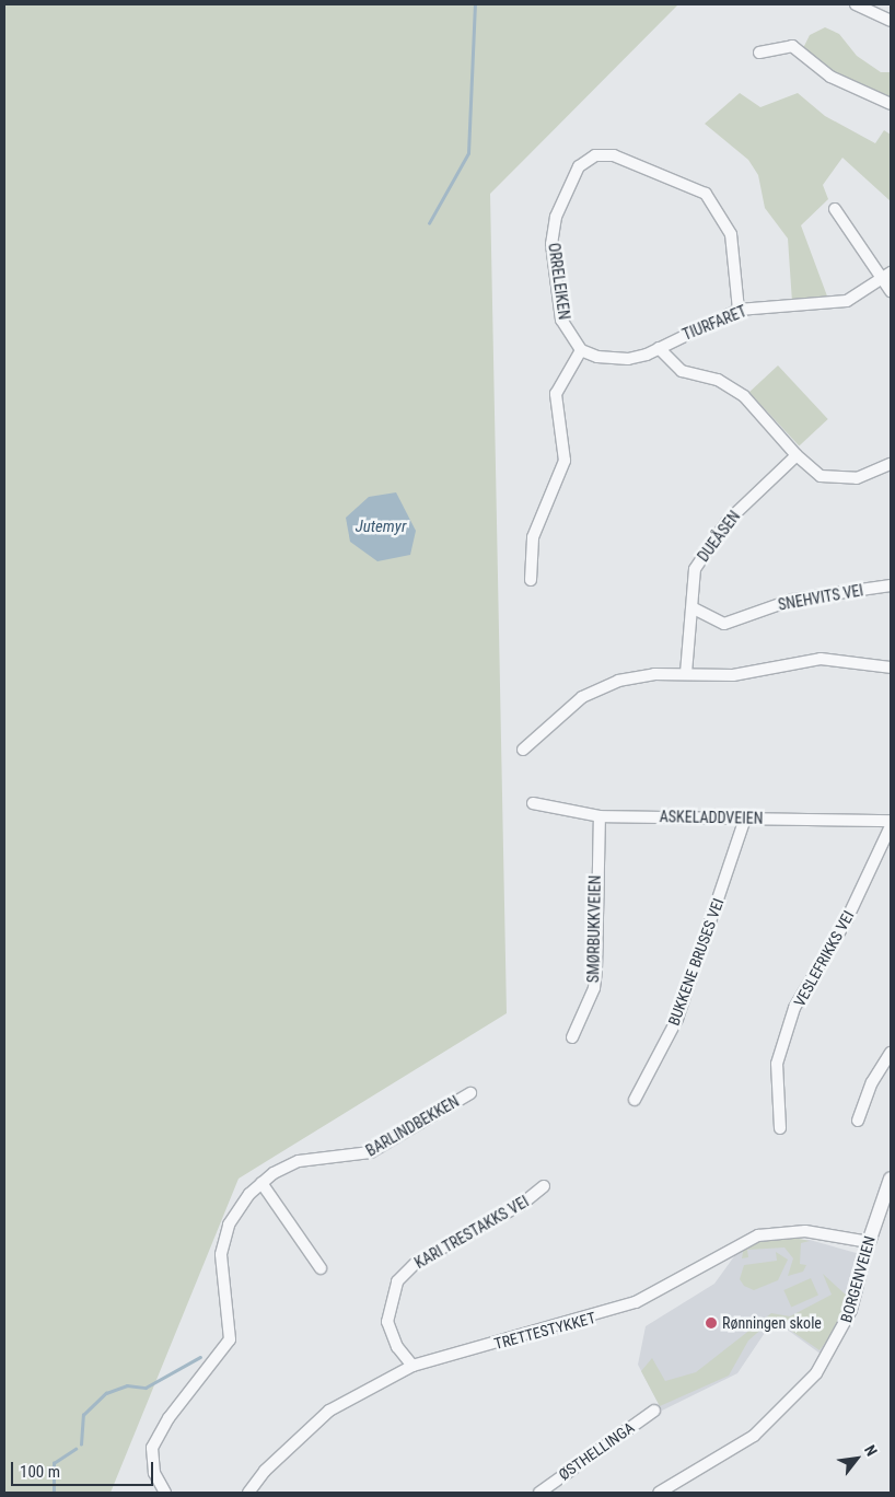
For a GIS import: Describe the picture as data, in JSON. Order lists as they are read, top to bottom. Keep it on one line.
{"streets":{"street":["ORRELEIKEN","TIURFARET","DUEÅSEN","SNEHVITS VEI","ASKELADDVEIEN","SMØRBUKKVEIEN","VESLEFRIKKS VEI","BUKKENE BRUSES VEI","BARLINDBEKKEN","KARI TRESTAKKS VEI","BORGENVEIEN","TRETTESTYKKET","ØSTHELLINGA"]},"crossings":[["ORRELEIKEN","TIURFARET"],["DUEÅSEN","SNEHVITS VEI"],["ASKELADDVEIEN","SMØRBUKKVEIEN"],["ASKELADDVEIEN","BUKKENE BRUSES VEI"],["KARI TRESTAKKS VEI","TRETTESTYKKET"],["BORGENVEIEN","TRETTESTYKKET"]],"water":["Jutemyr"],"places":["Rønningen skole"],"scale_bar":"100 m","north":"top right"}
